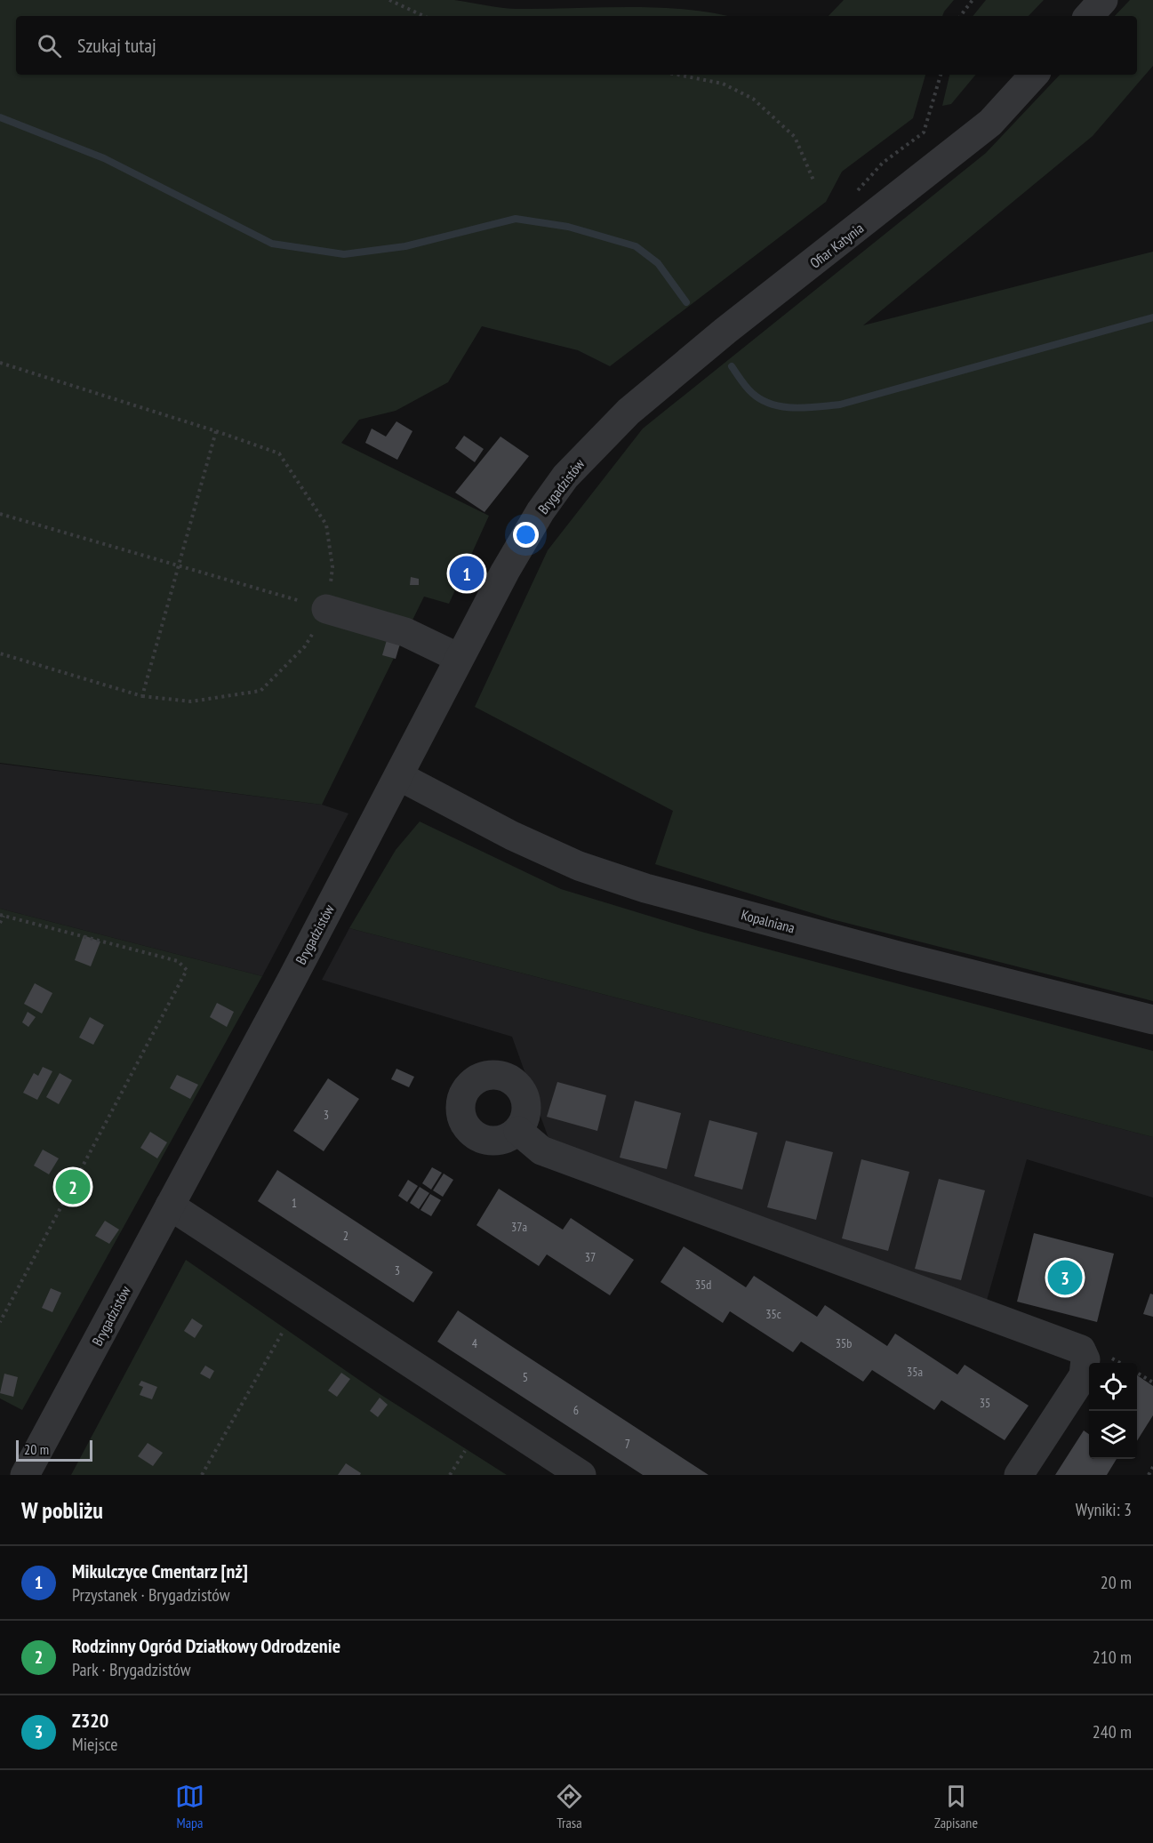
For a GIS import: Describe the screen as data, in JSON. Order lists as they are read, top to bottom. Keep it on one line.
{"streets":{"street":["Ofiar Katynia","Brygadzistów","Kopalniana"]},"crossings":[["Ofiar Katynia","Brygadzistów"],["Brygadzistów","Kopalniana"]],"house_numbers":["3","1","37a","2","37","3","35d","35c","4","35b","35a","5","35","6","7"],"scale_bar":"20 m","page":{"search":"Szukaj tutaj","pins":["1","2","3"],"scale":"20 m","heading":["W pobliżu","Wyniki: 3"],"list":[{"mark":"1","name":"Mikulczyce Cmentarz [nż]","note":"Przystanek · Brygadzistów","value":"20 m"},{"mark":"2","name":"Rodzinny Ogród Działkowy Odrodzenie","note":"Park · Brygadzistów","value":"210 m"},{"mark":"3","name":"Z320","note":"Miejsce","value":"240 m"}],"nav":["Mapa","Trasa","Zapisane"]}}
